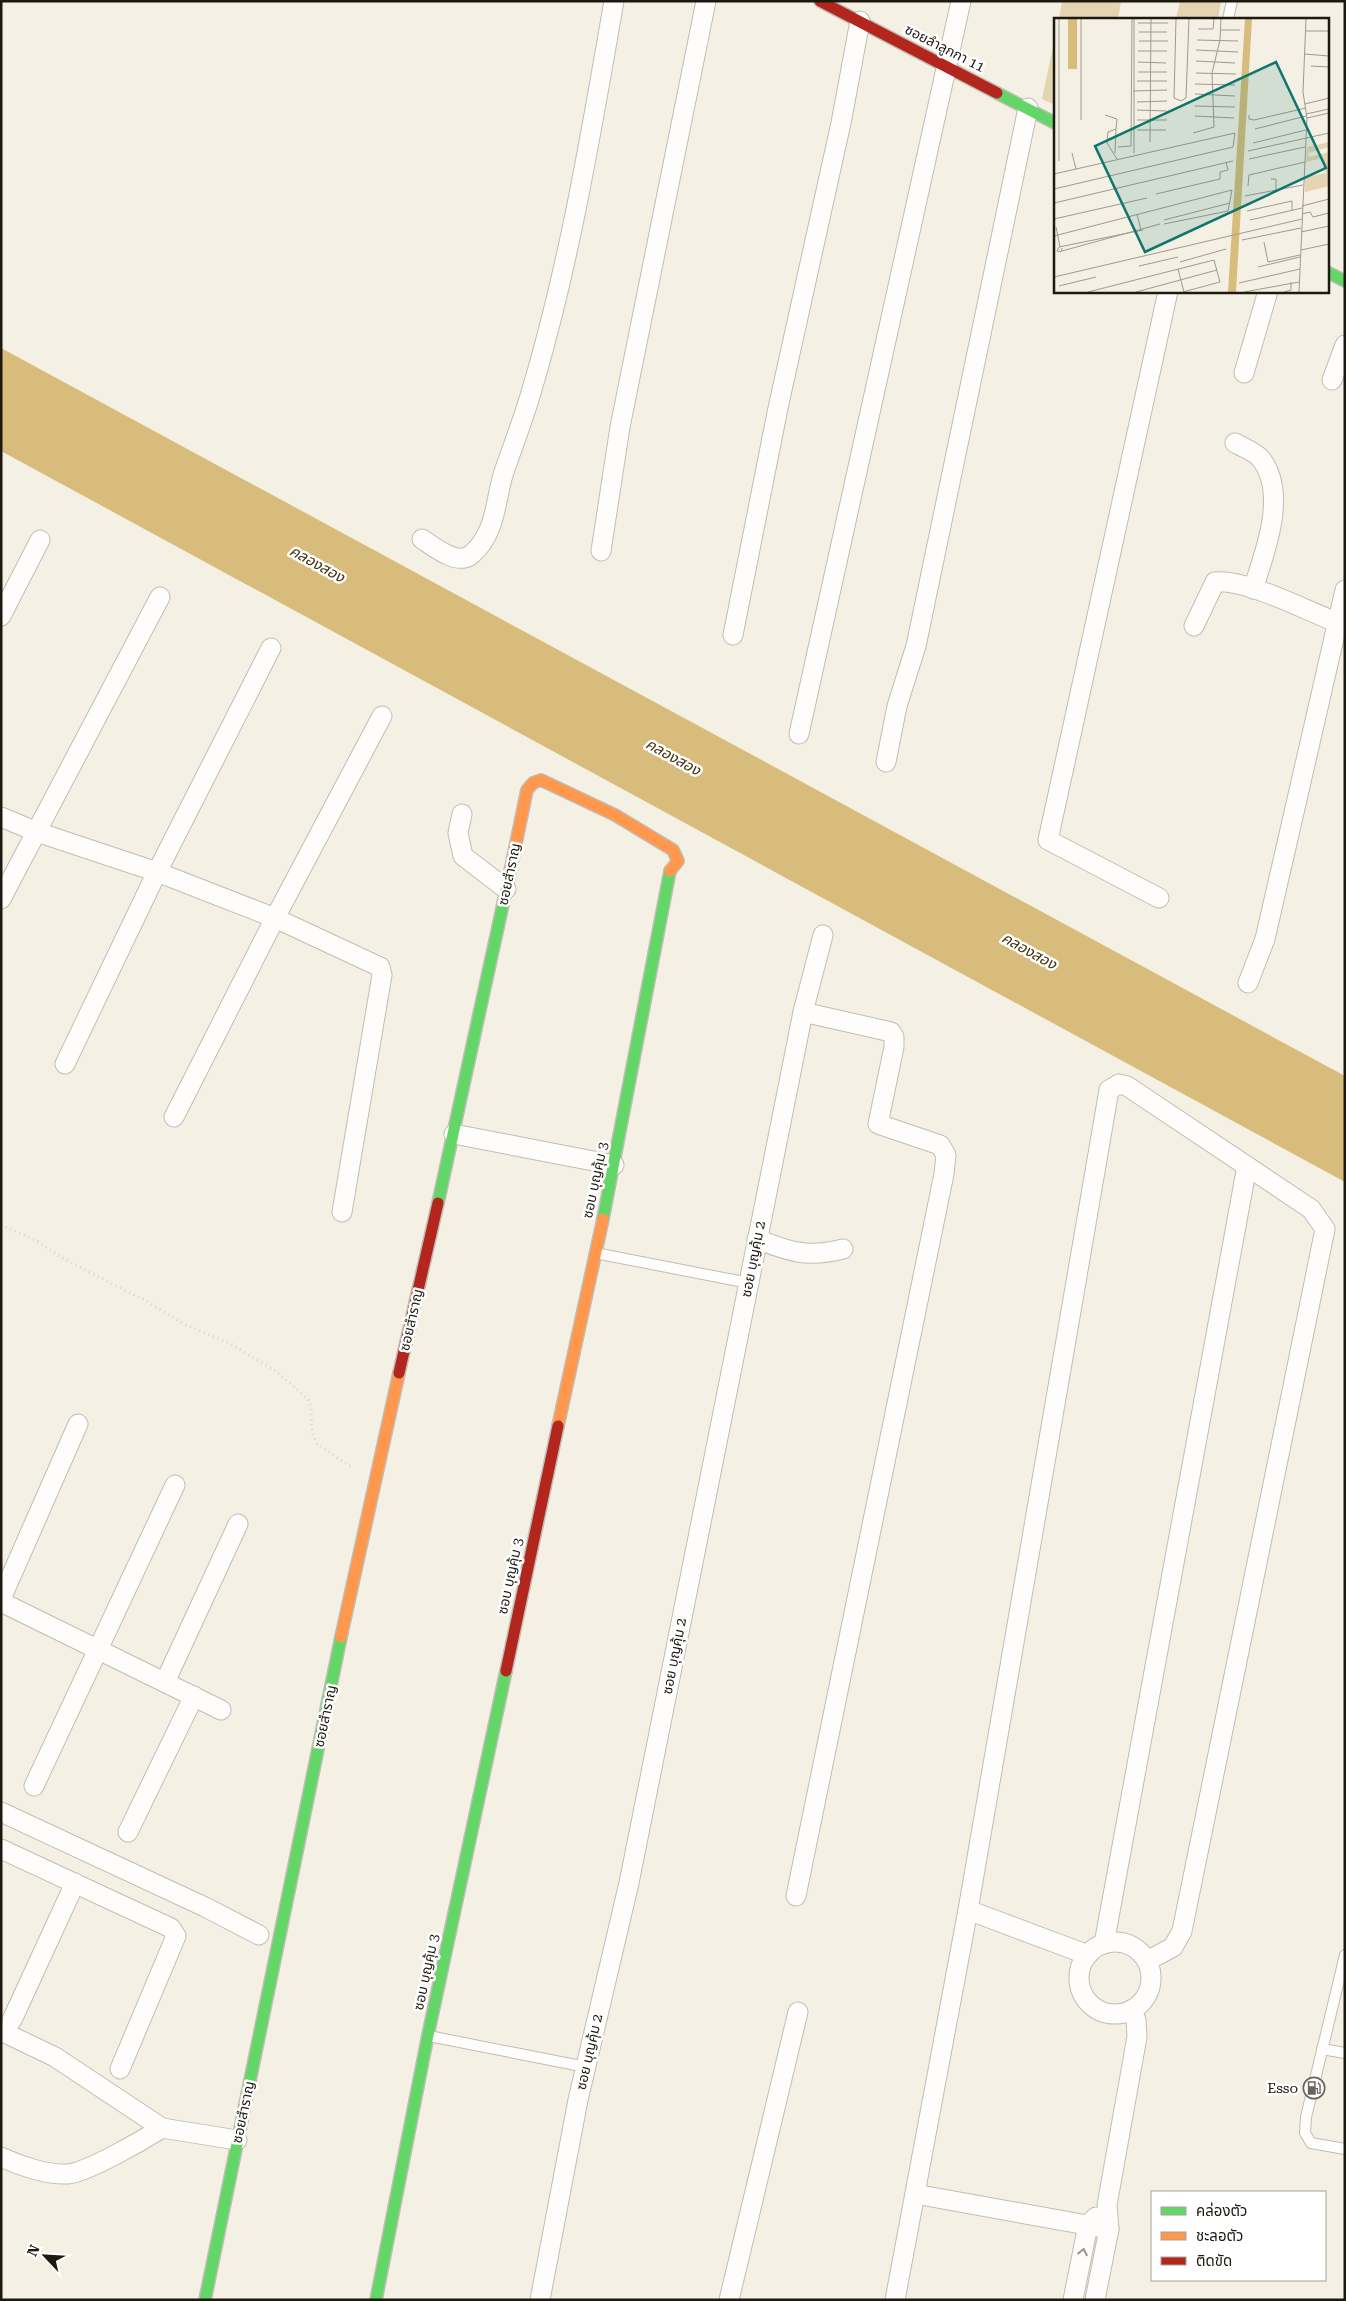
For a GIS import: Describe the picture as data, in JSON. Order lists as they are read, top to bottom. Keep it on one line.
{"streets":{"street":["ซอยลำลูกกา 11","ซอยสำราญ","ซอบ บุญคุ้ม 3","ซอย บุญคุ้ม 2"]},"crossings":[["ซอยสำราญ","ซอบ บุญคุ้ม 3"]],"water":["คลองสอง"],"places":{"fuel station":["Esso"]},"legend":["คล่องตัว","ชะลอตัว","ติดขัด"],"north":"top left"}
